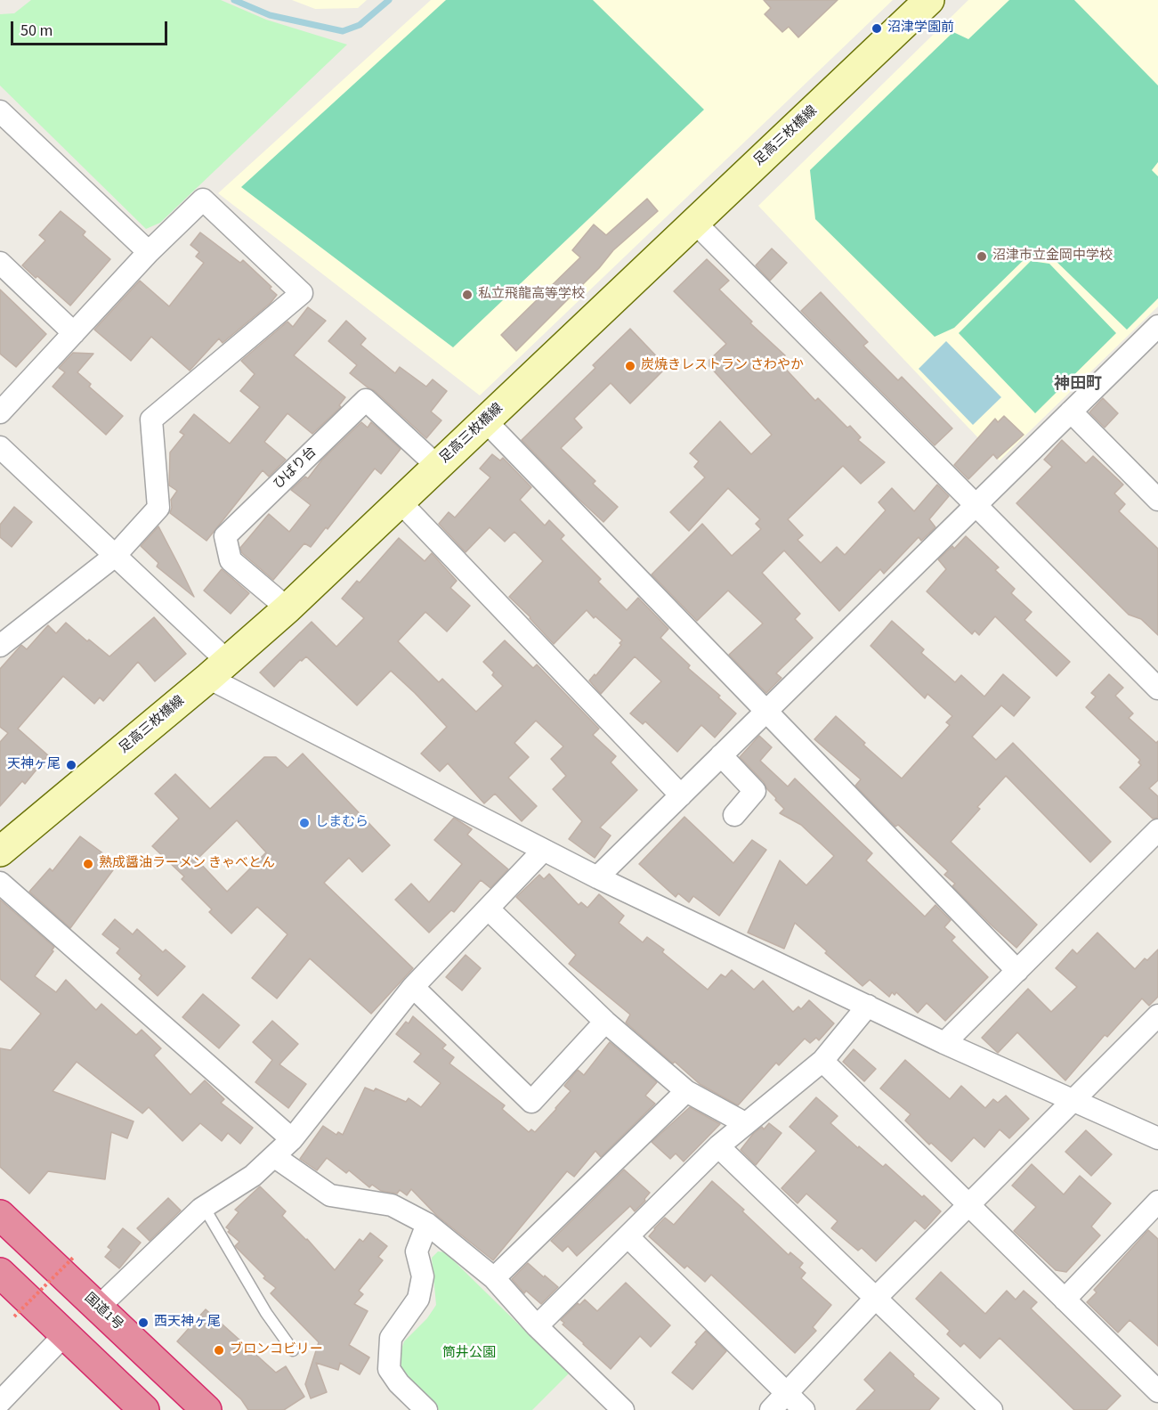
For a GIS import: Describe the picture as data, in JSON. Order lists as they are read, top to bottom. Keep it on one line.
{"streets":{"highway":["国道1号"],"main road":["足高三枚橋線"],"street":["ひばり台"]},"crossings":[["足高三枚橋線","ひばり台"]],"districts":["神田町"],"parks":["筒井公園"],"places":["沼津学園前","沼津市立金岡中学校","私立飛龍高等学校","炭焼きレストラン さわやか","天神ヶ尾","しまむら","熟成醤油ラーメン きゃべとん","西天神ヶ尾","ブロンコビリー"],"scale_bar":"50 m"}
